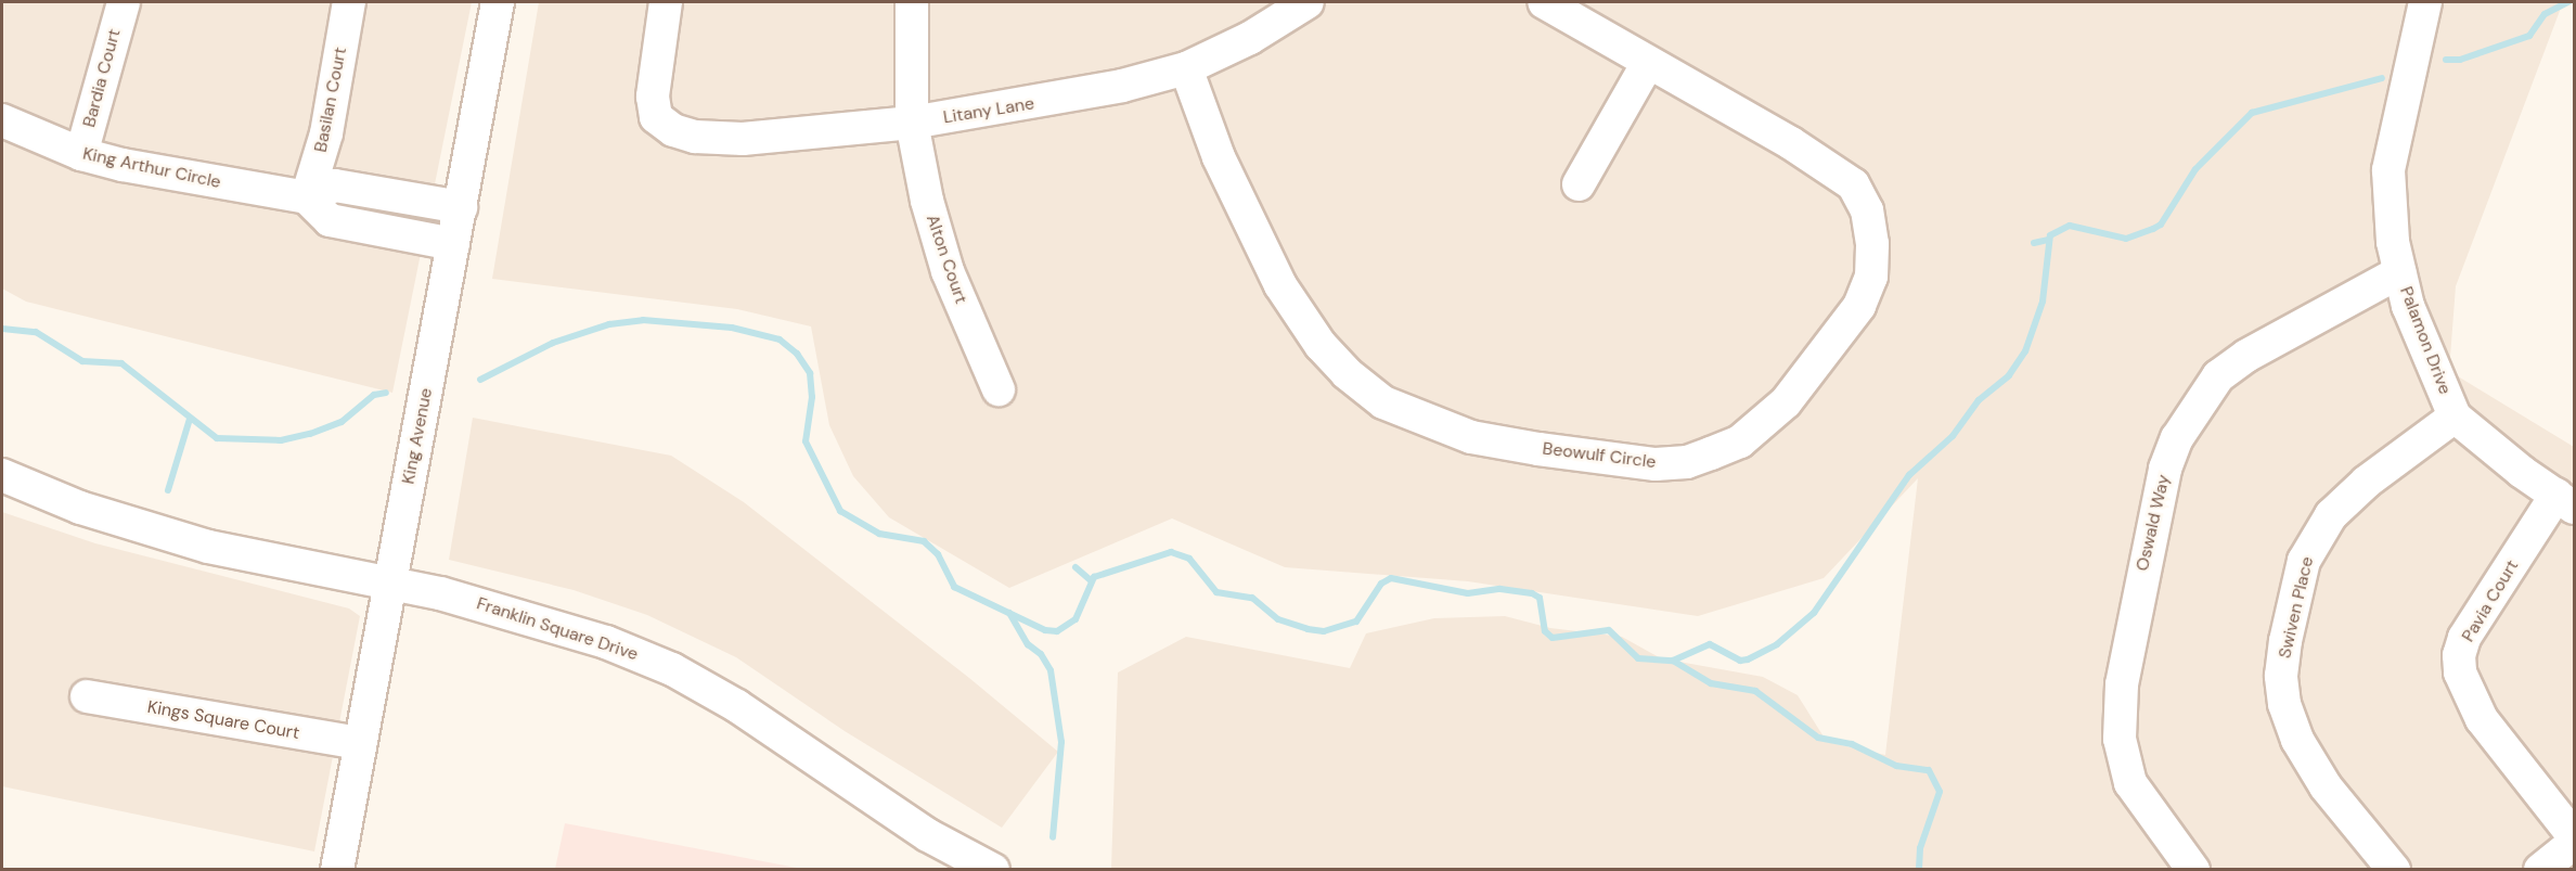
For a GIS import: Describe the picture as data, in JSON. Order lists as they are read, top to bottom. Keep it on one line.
{"streets":{"street":["Bardia Court","Basilan Court","Litany Lane","King Arthur Circle","Alton Court","Palamon Drive","King Avenue","Beowulf Circle","Oswald Way","Pavia Court","Swiven Place","Franklin Square Drive","Kings Square Court"]},"crossings":[["Bardia Court","King Arthur Circle"],["Basilan Court","King Arthur Circle"],["Litany Lane","Alton Court"],["Litany Lane","Beowulf Circle"],["Palamon Drive","Oswald Way"],["Palamon Drive","Pavia Court"],["Palamon Drive","Swiven Place"],["King Avenue","Franklin Square Drive"],["King Avenue","Kings Square Court"]]}
